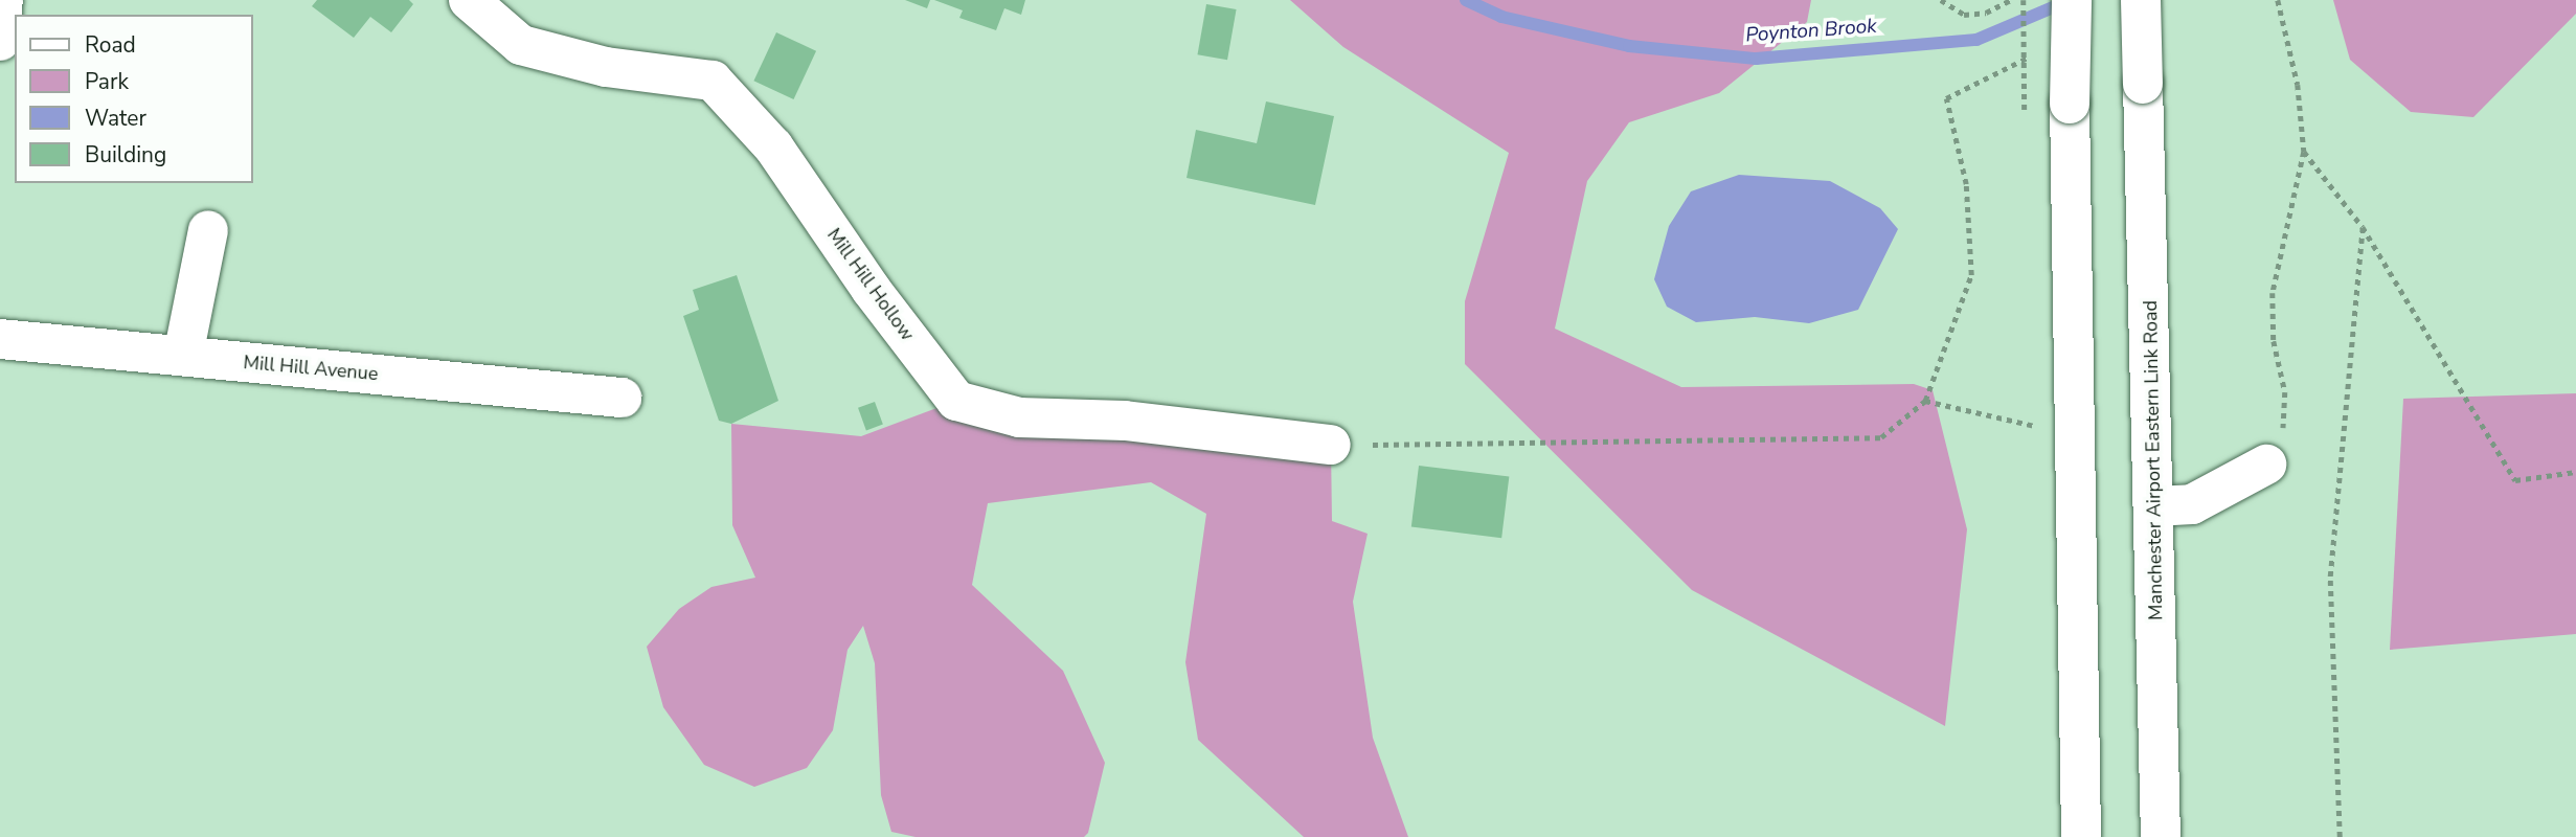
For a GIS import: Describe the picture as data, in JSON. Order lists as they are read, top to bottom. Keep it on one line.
{"streets":{"main road":["Mill Hill Hollow","Mill Hill Avenue","Manchester Airport Eastern Link Road"]},"water":["Poynton Brook"],"legend":["Road","Park","Water","Building"]}
